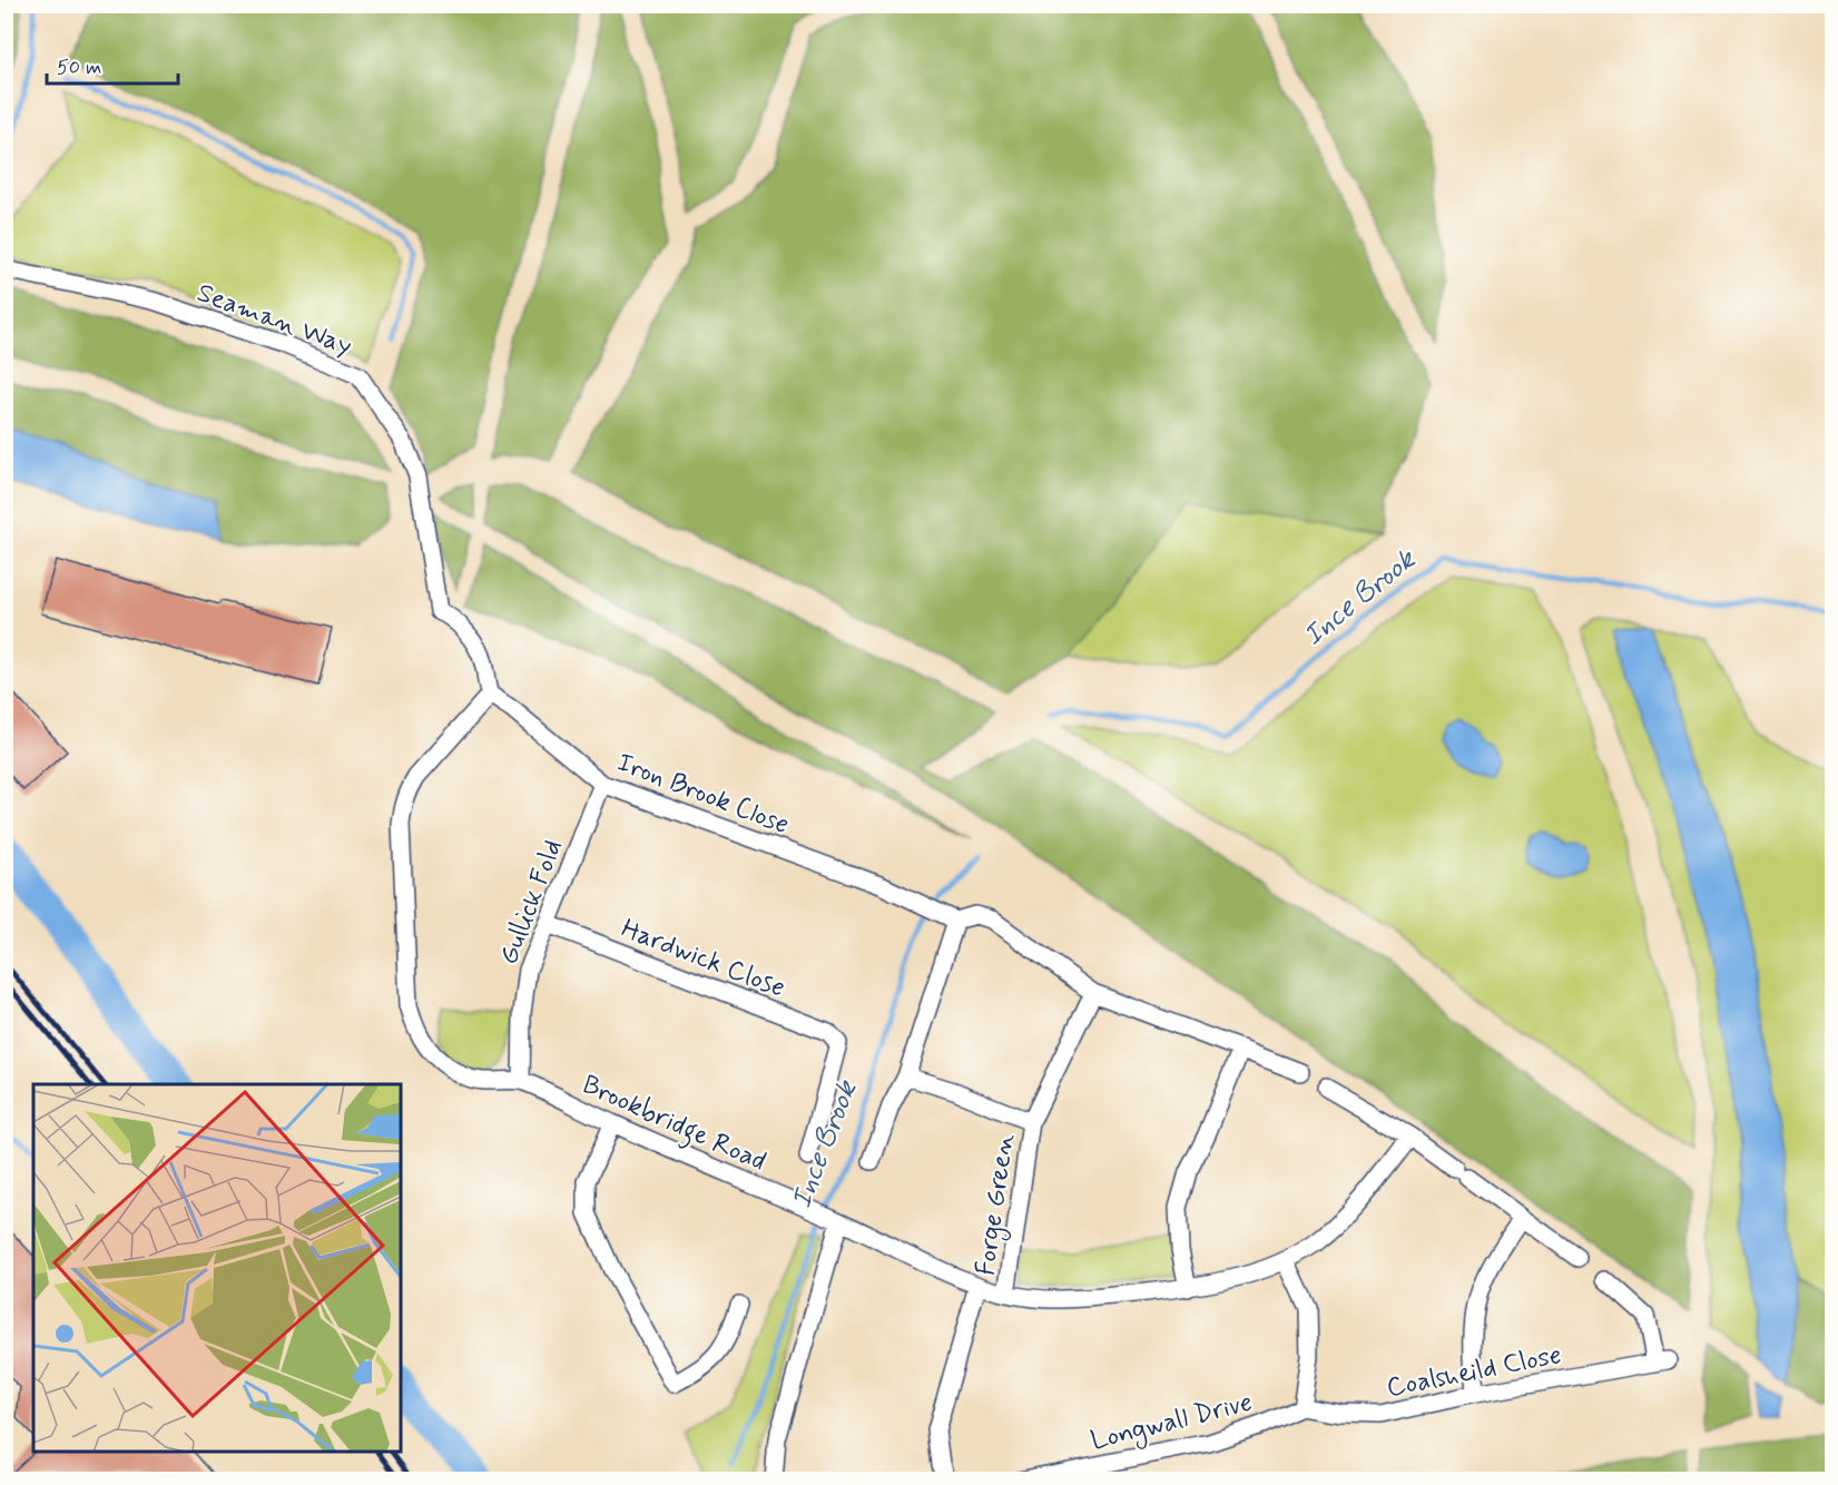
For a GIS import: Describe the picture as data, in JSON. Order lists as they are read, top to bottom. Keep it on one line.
{"streets":{"street":["Seaman Way","Iron Brook Close","Gullick Fold","Hardwick Close","Brookbridge Road","Forge Green","Coalsheild Close","Longwall Drive"]},"crossings":[["Seaman Way","Iron Brook Close"],["Seaman Way","Brookbridge Road"],["Iron Brook Close","Gullick Fold"],["Iron Brook Close","Brookbridge Road"],["Gullick Fold","Hardwick Close"],["Gullick Fold","Brookbridge Road"],["Brookbridge Road","Forge Green"],["Coalsheild Close","Longwall Drive"]],"water":["Ince Brook"],"scale_bar":"50 m"}
